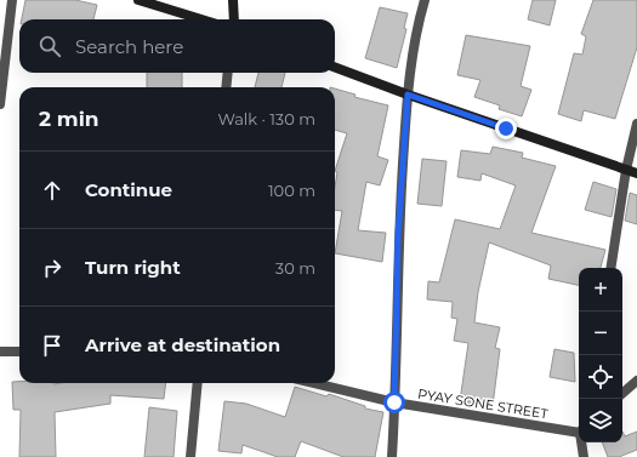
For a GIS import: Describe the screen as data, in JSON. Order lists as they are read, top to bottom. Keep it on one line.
{"streets":{"street":["PYAY SONE STREET"]},"page":{"search":"Search here","heading":["2 min","Walk · 130 m"],"list":[["Continue","100 m"],["Turn right","30 m"],"Arrive at destination"],"map_buttons":["+","−"]}}
